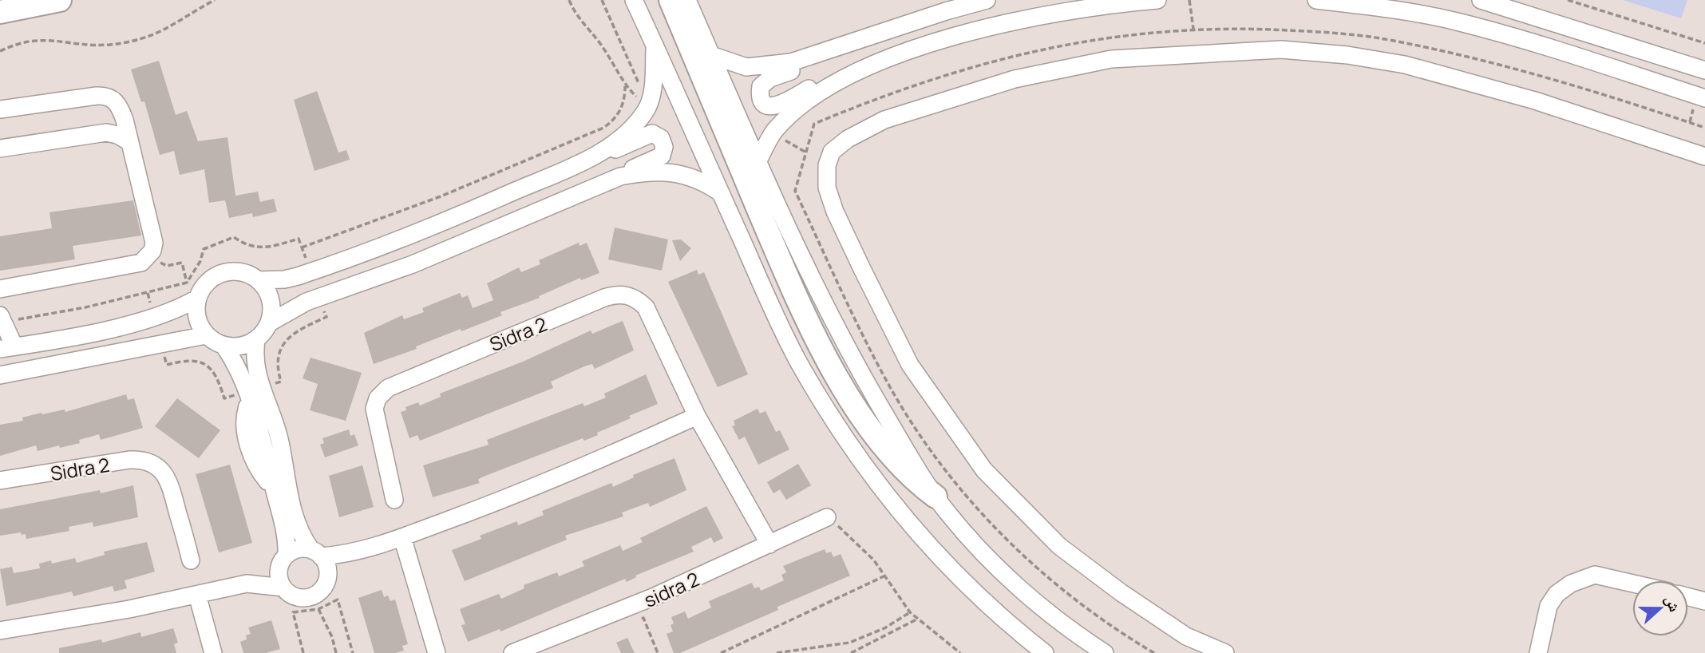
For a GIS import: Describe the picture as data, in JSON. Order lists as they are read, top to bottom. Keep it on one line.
{"streets":{"street":["Sidra 2","sidra 2"]},"crossings":[["Sidra 2","sidra 2"]],"north":"right"}
